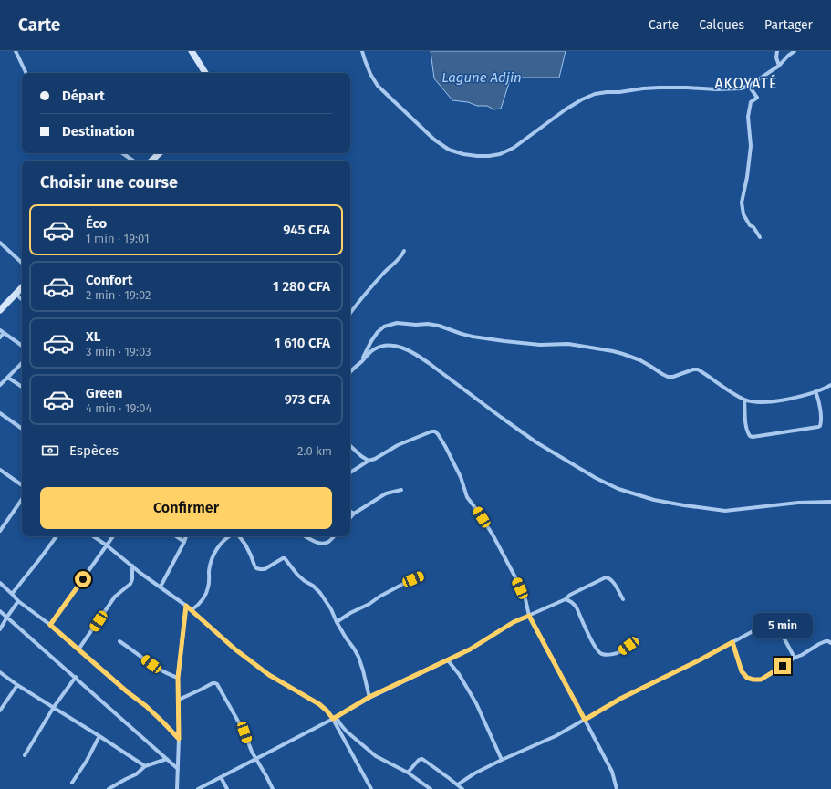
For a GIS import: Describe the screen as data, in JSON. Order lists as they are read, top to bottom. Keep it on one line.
{"districts":["AKOYATÉ"],"water":["Lagune Adjin"],"page":{"header":"Carte","nav":["Carte","Calques","Partager"],"banner":["Départ","Destination"],"heading":"Choisir une course","list":[{"name":"Éco","note":"1 min · 19:01","value":"945 CFA"},{"name":"Confort","note":"2 min · 19:02","value":"1 280 CFA"},{"name":"XL","note":"3 min · 19:03","value":"1 610 CFA"},{"name":"Green","note":"4 min · 19:04","value":"973 CFA"}],"pay":["Espèces","2.0 km"],"buttons":"Confirmer","bubble":"5 min"}}
